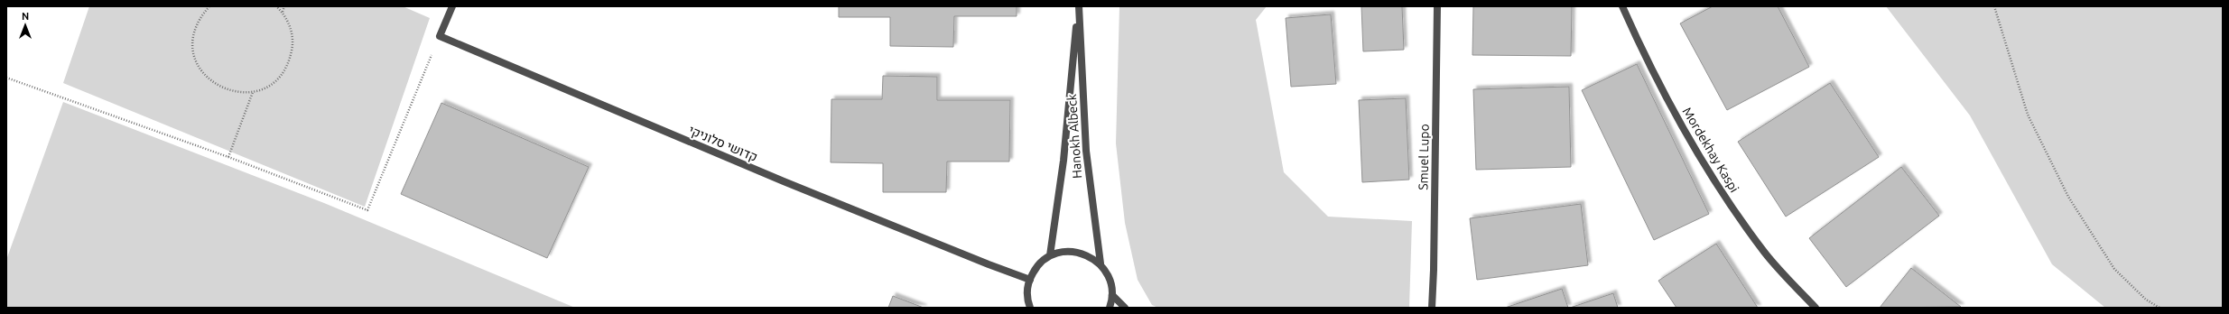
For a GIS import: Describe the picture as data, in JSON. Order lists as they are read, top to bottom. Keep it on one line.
{"streets":{"street":["Hanokh Albeck","קדושי סלוניקי","Mordekhay Kaspi","Smuel Lupo"]},"north":"top"}
